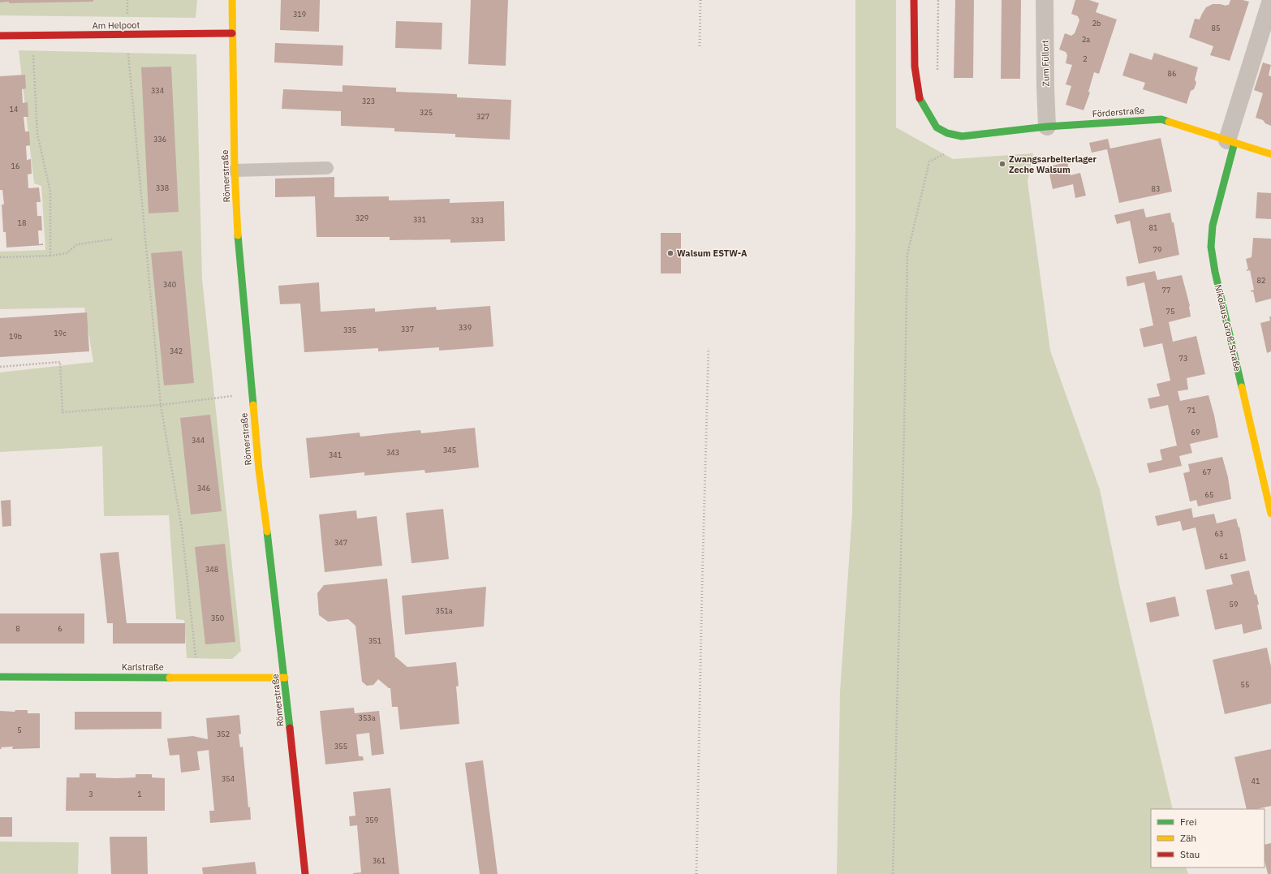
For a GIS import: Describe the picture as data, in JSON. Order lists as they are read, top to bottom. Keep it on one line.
{"streets":{"street":["Am Helpoot","Zum Füllort","Förderstraße","Römerstraße","Nikolaus-Groß-Straße","Karlstraße"]},"crossings":[["Am Helpoot","Römerstraße"],["Zum Füllort","Förderstraße"],["Förderstraße","Nikolaus-Groß-Straße"],["Römerstraße","Karlstraße"]],"places":["Zwangsarbeiterlager Zeche Walsum","Walsum ESTW-A"],"house_numbers":["319","2b","85","2a","2","86","334","323","14","325","327","336","16","338","83","329","331","333","18","81","79","82","340","77","75","339","337","335","19c","19b","342","73","71","69","344","345","343","341","67","346","65","63","347","61","348","59","351a","350","8","6","351","55","353a","5","352","355","354","41","3","1","359","361"],"legend":["Frei","Zäh","Stau"]}
